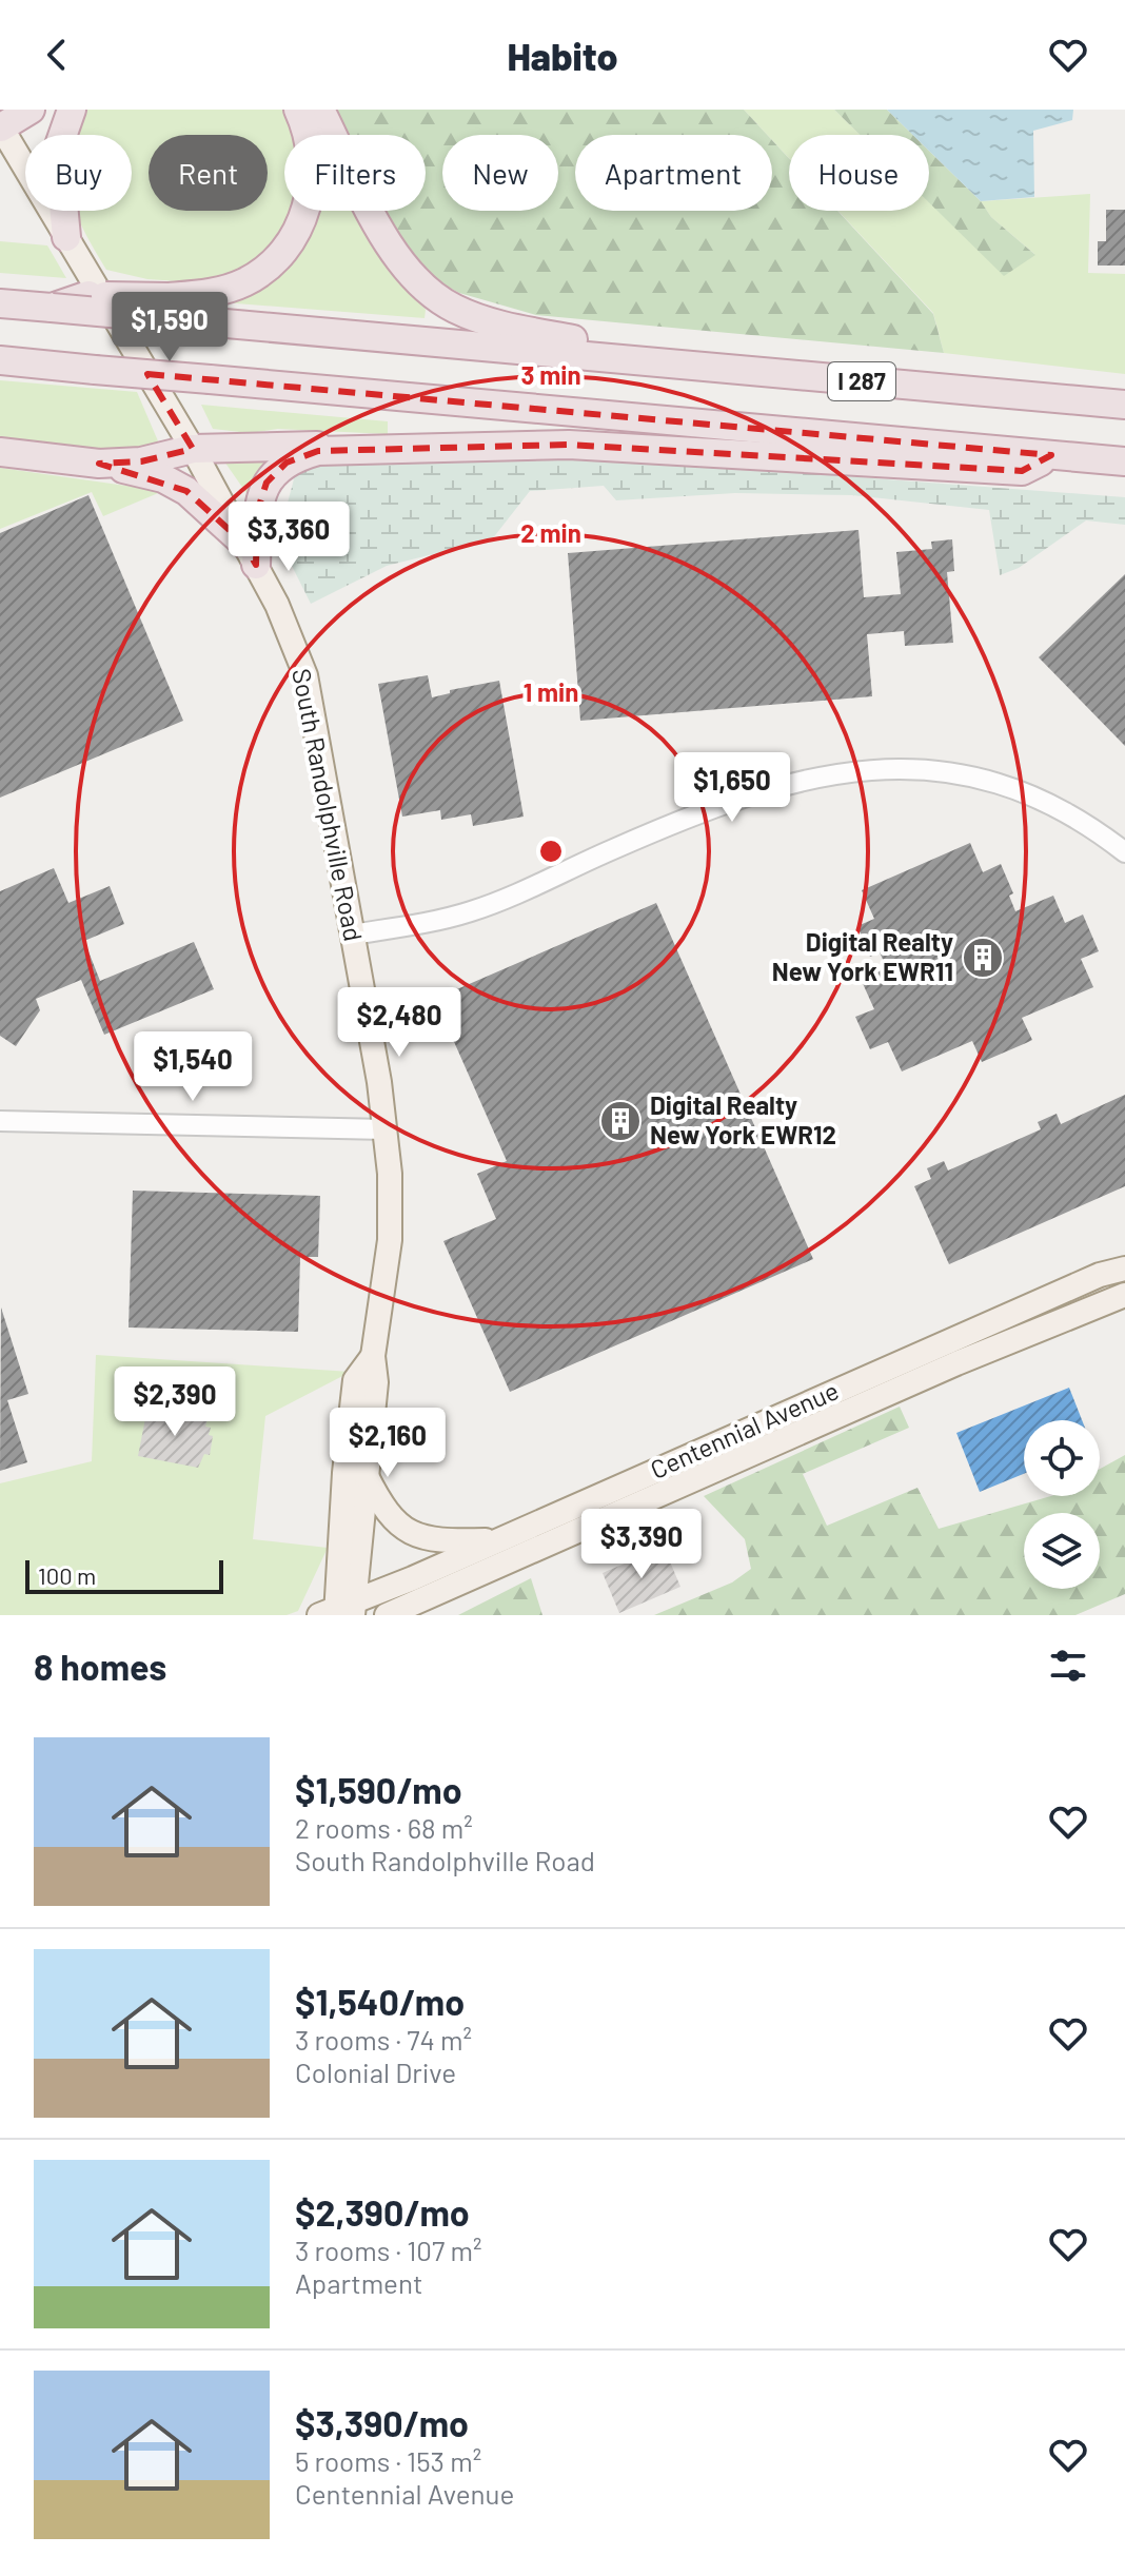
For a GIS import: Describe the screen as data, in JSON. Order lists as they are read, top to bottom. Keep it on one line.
{"streets":{"highway":["I 287"],"main road":["South Randolphville Road","Centennial Avenue"]},"crossings":[["South Randolphville Road","Centennial Avenue"]],"places":{"building":["Digital Realty New York EWR11","Digital Realty New York EWR12"]},"scale_bar":"100 m","page":{"header":"Habito","chip":["Buy","Rent","Filters","New","Apartment","House"],"price":["$1,590","$3,360","$1,650","$2,480","$1,540","$2,390","$2,160","$3,390"],"scale":"100 m","heading":"8 homes","list":[{"name":"$1,590/mo","note":"2 rooms · 68 m² · South Randolphville Road"},{"name":"$1,540/mo","note":"3 rooms · 74 m² · Colonial Drive"},{"name":"$2,390/mo","note":"3 rooms · 107 m² · Apartment"},{"name":"$3,390/mo","note":"5 rooms · 153 m² · Centennial Avenue"}]},"rings":["3 min","2 min","1 min"]}
